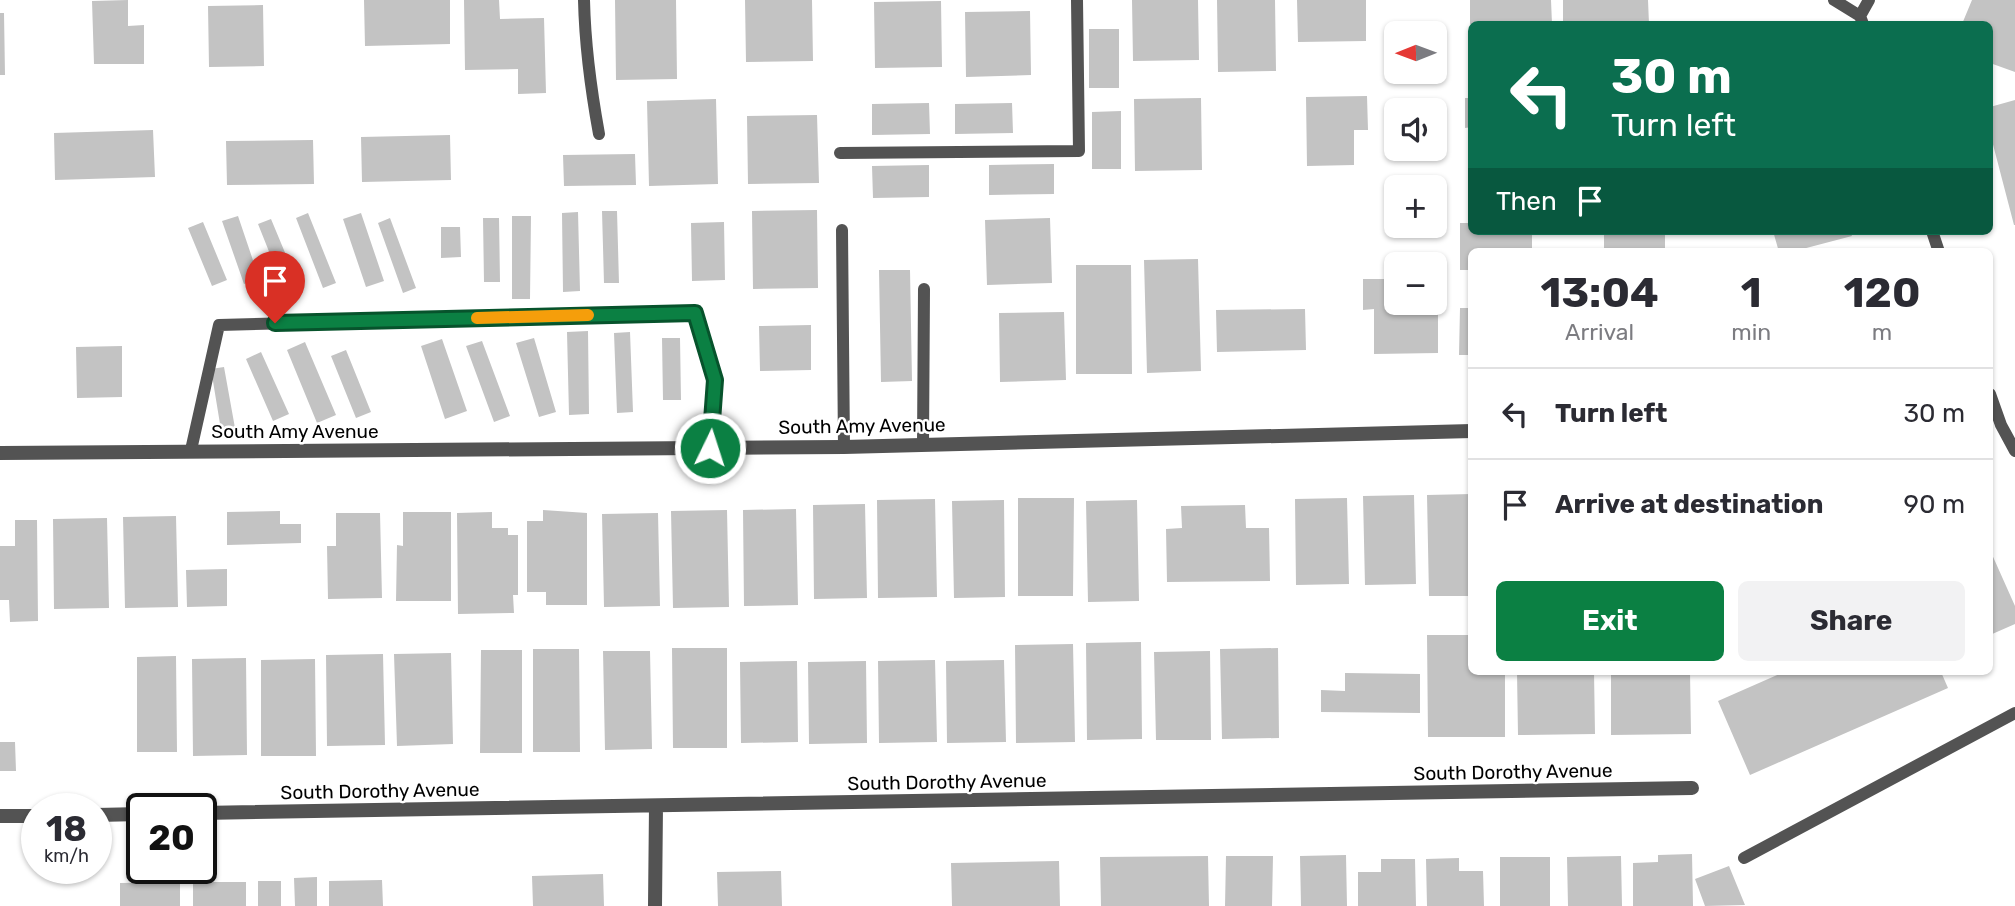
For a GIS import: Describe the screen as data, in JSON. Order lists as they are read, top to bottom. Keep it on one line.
{"streets":{"street":["South Amy Avenue","South Dorothy Avenue"]},"north":"left","page":{"map_buttons":["+","−"],"turn":["30 m","Turn left"],"then":"Then","eta":["13:04","Arrival","1","min","120","m"],"list":[{"name":"Turn left","value":"30 m"},{"name":"Arrive at destination","value":"90 m"}],"buttons":["Exit","Share"],"speed":"18 km/h","limit":"20"}}
